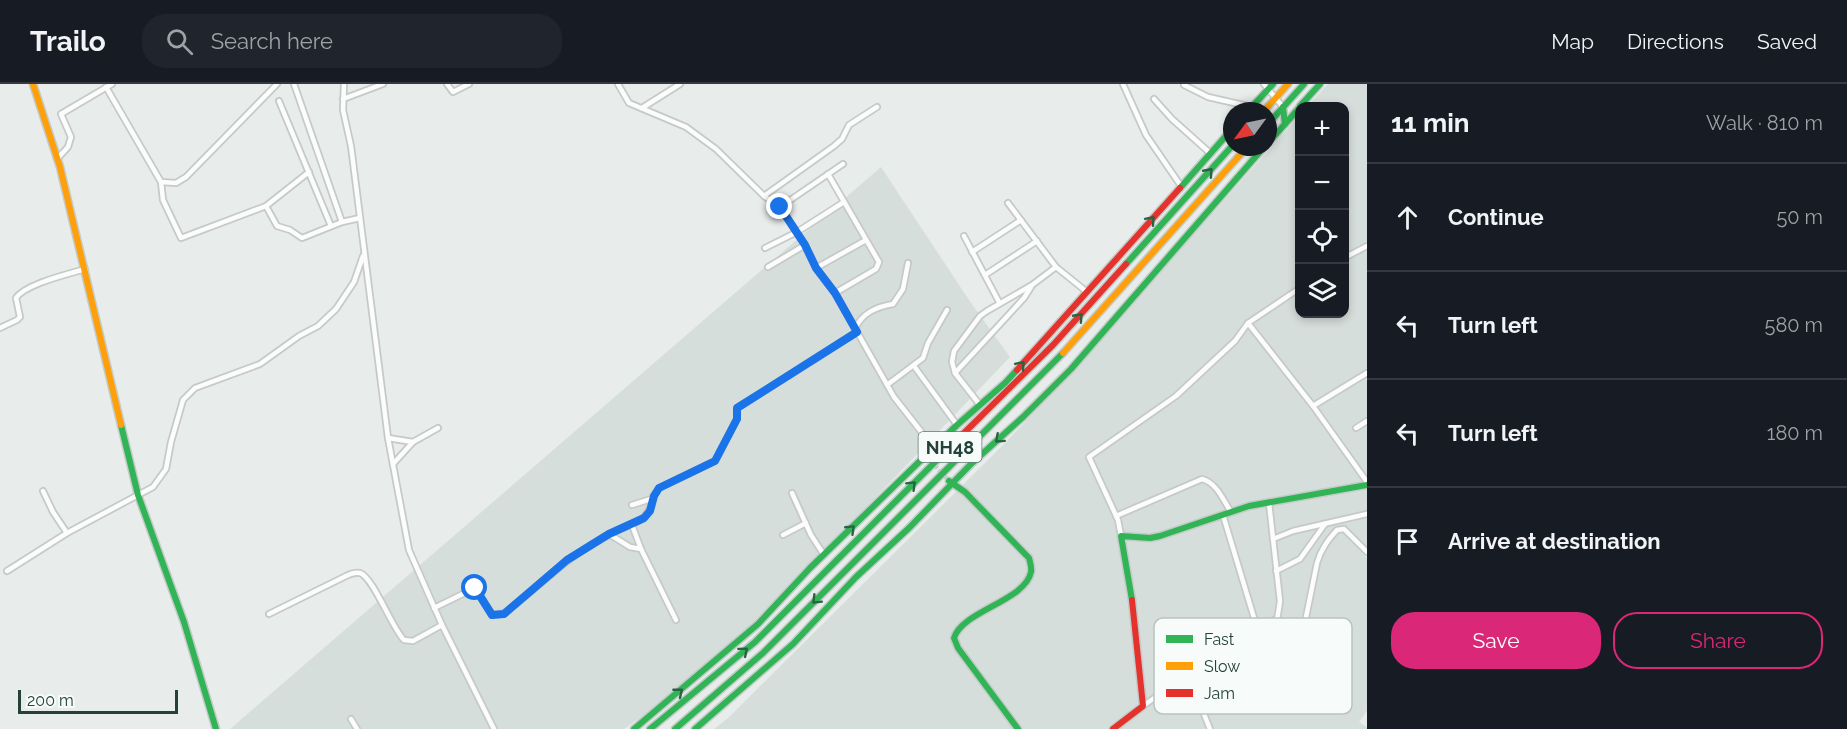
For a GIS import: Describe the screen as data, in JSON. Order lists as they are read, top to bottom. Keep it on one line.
{"streets":{"main road":["NH48"]},"legend":["Fast","Slow","Jam"],"scale_bar":"200 m","north":"bottom left","page":{"header":"Trailo","search":"Search here","nav":["Map","Directions","Saved"],"heading":["11 min","Walk · 810 m"],"map_buttons":["+","−"],"list":[["Continue","50 m"],["Turn left","580 m"],["Turn left","180 m"],"Arrive at destination"],"buttons":["Save","Share"],"scale":"200 m"}}
